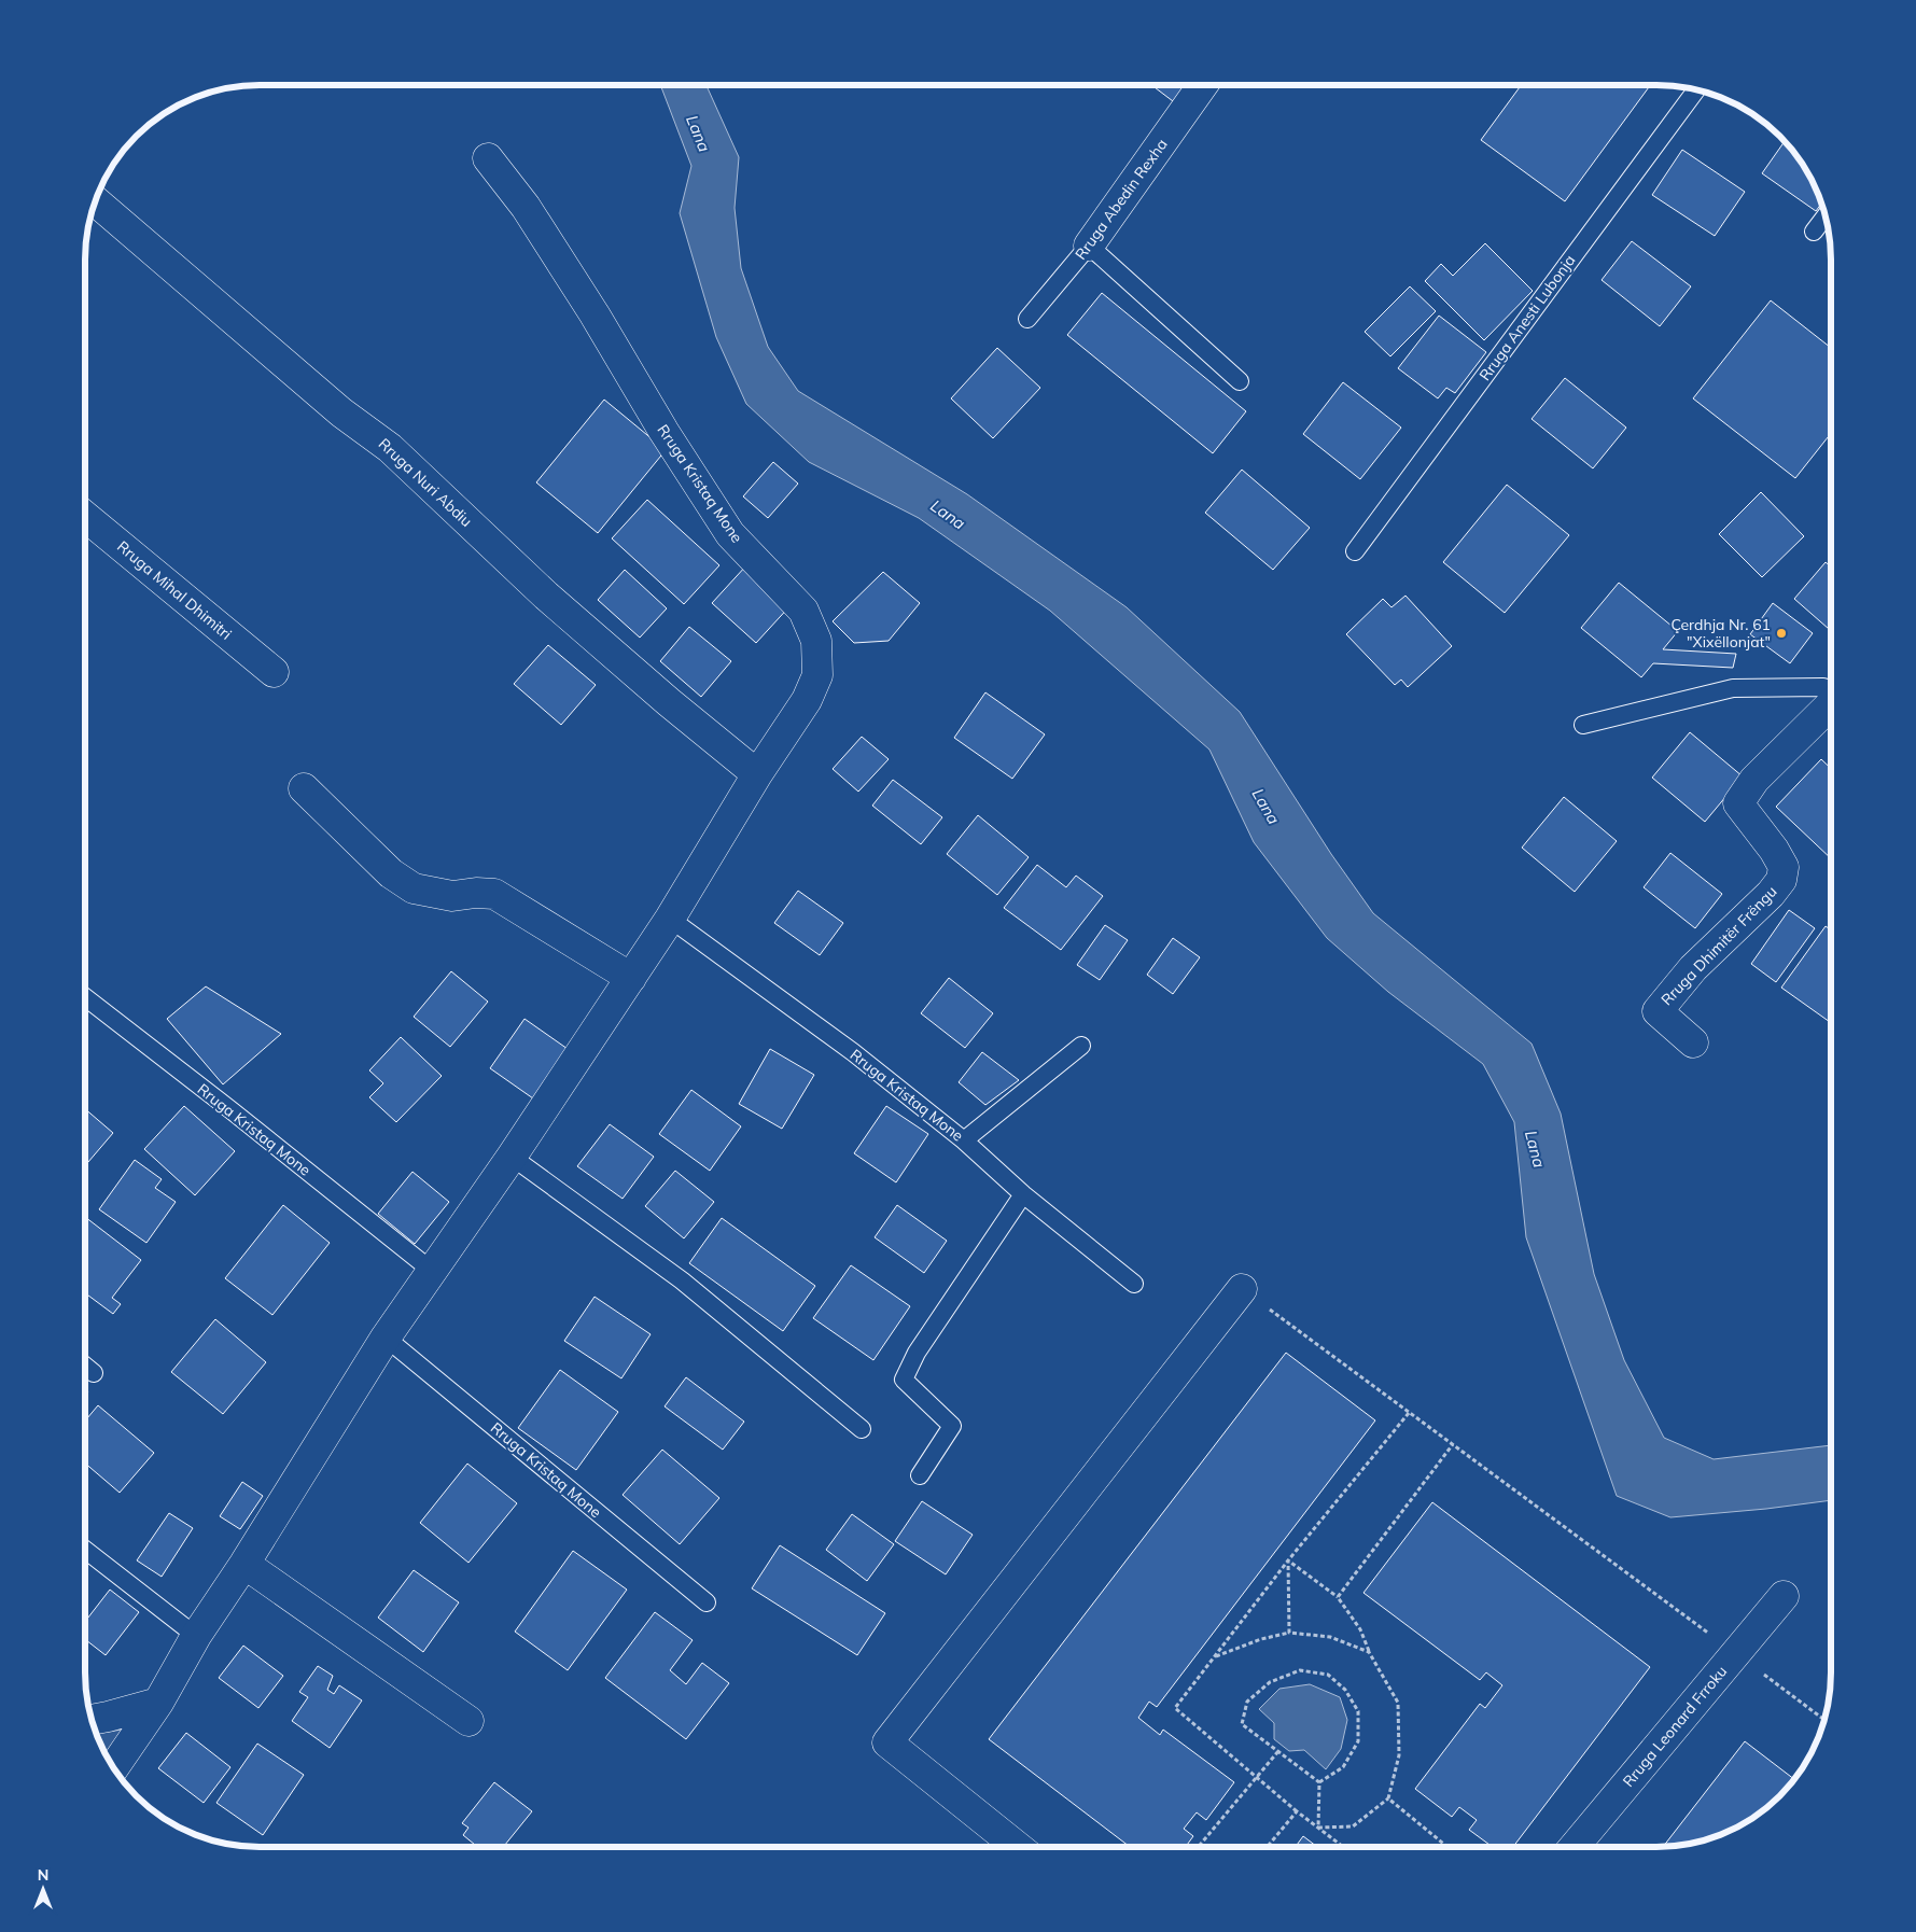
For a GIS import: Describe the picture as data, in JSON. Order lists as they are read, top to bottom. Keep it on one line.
{"streets":{"street":["Rruga Abedin Rexha","Rruga Nuri Abdiu","Rruga Kristaq Mone","Rruga Mihal Dhimitri","Rruga Dhimitër Frëngu","Rruga Leonard Frroku"],"lane":["Rruga Anesti Lubonja"]},"crossings":[["Rruga Nuri Abdiu","Rruga Kristaq Mone"]],"water":["Lana"],"places":["Çerdhja Nr. 61 \"Xixëllonjat\""],"north":"top"}
